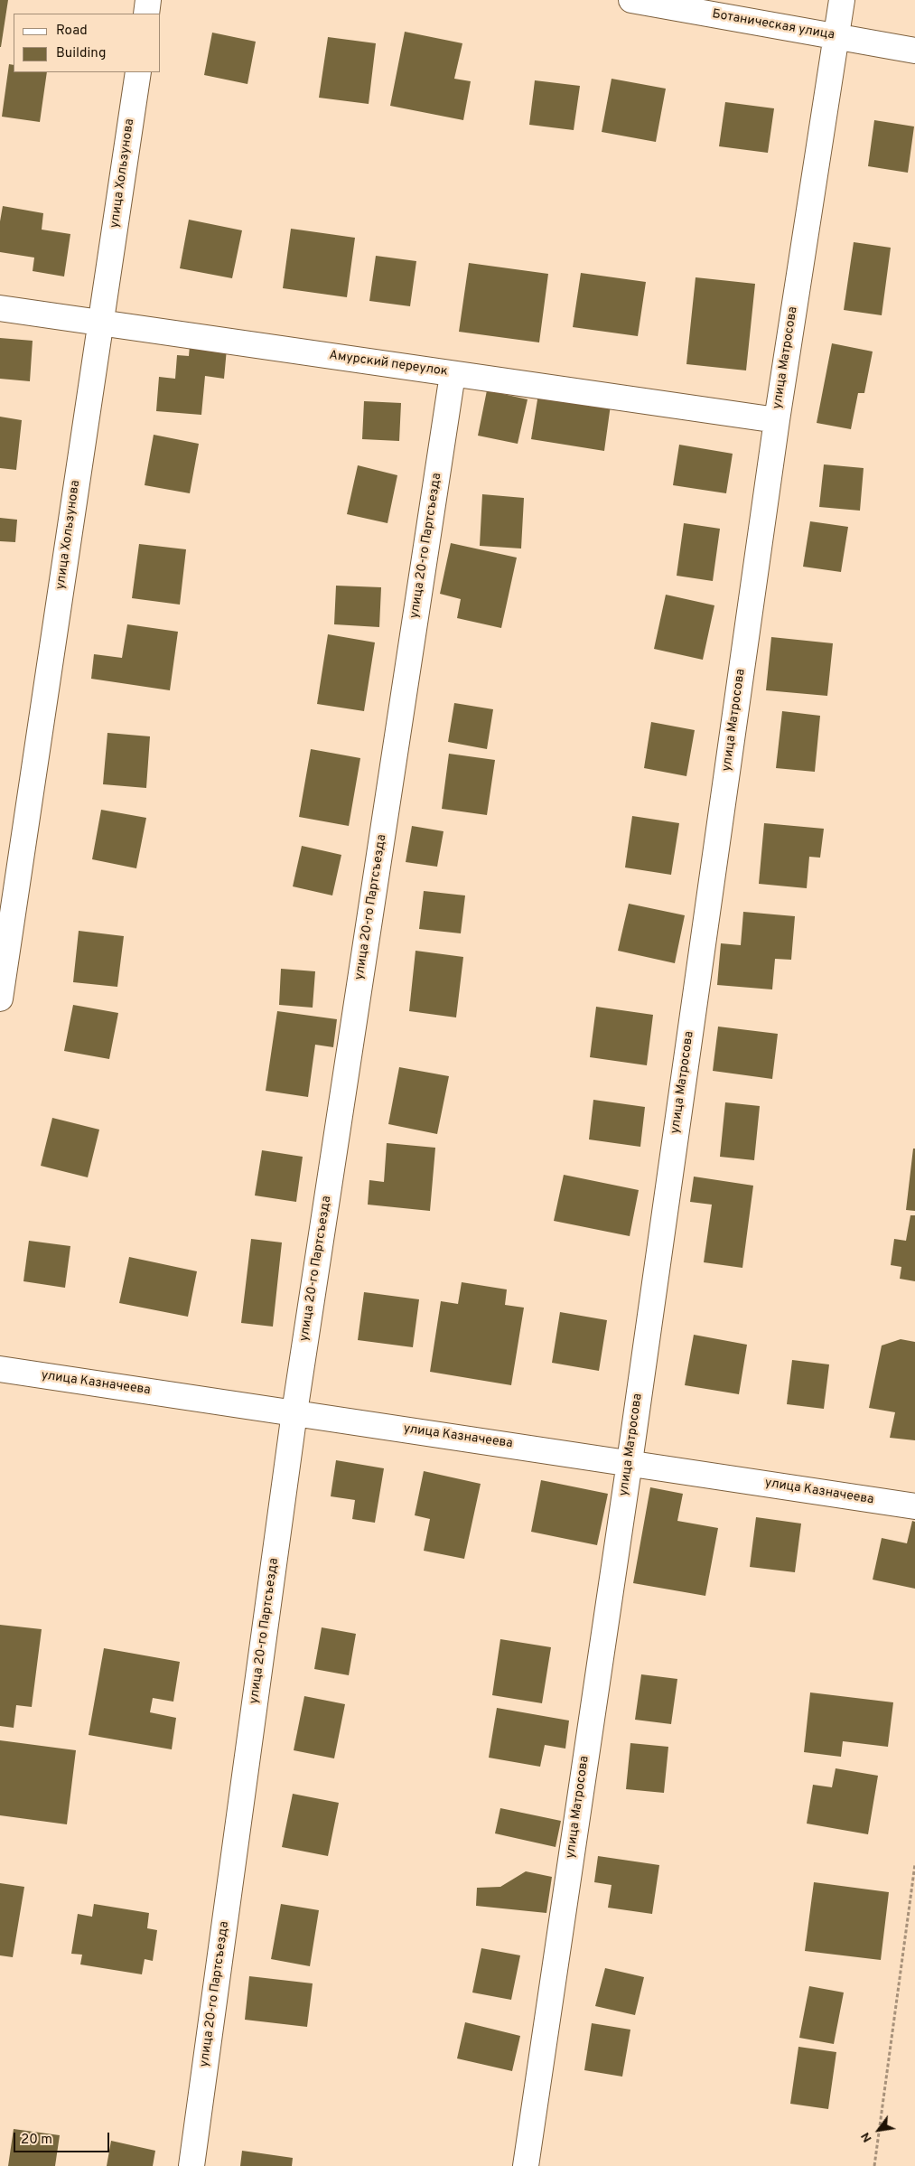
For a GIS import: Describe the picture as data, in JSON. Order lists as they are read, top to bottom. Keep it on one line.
{"streets":{"street":["Ботаническая улица","улица Хользунова","улица Матросова","Амурский переулок","улица 20-го Партсъезда","улица Казначеева"]},"crossings":[["Ботаническая улица","улица Матросова"],["улица Хользунова","Амурский переулок"],["улица Матросова","Амурский переулок"],["улица Матросова","улица Казначеева"],["Амурский переулок","улица 20-го Партсъезда"],["улица 20-го Партсъезда","улица Казначеева"]],"legend":["Road","Building"],"scale_bar":"20 m","north":"bottom left"}
